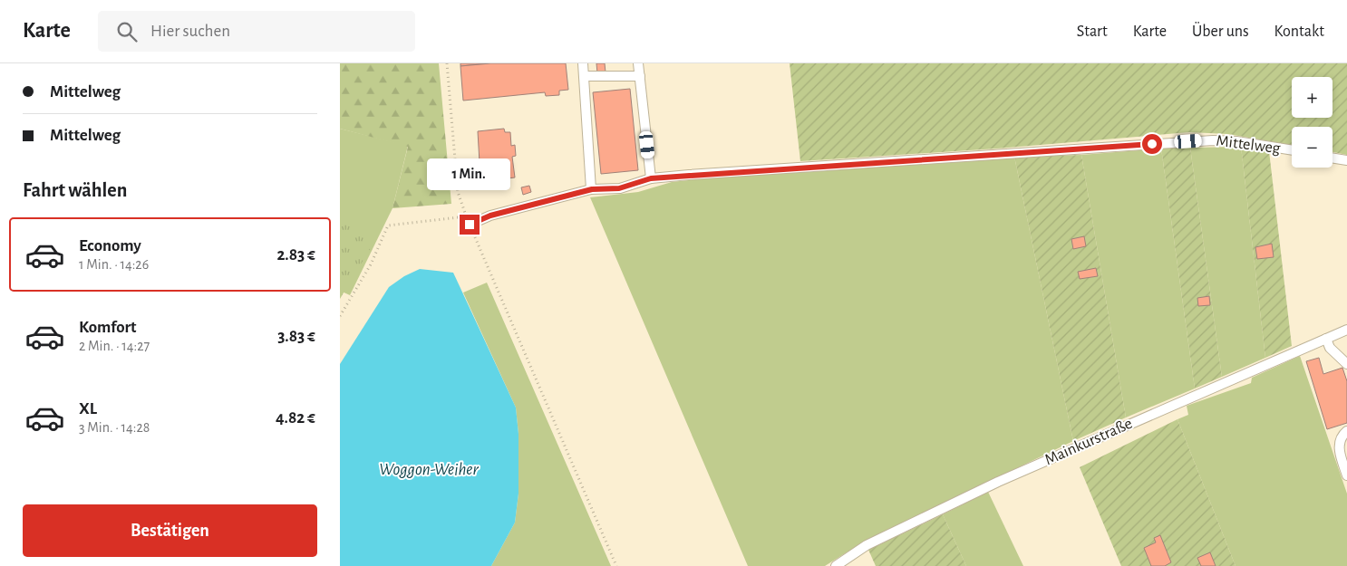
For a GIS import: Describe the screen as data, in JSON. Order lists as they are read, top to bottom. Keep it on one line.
{"streets":{"lane":["Mittelweg","Mainkurstraße"]},"water":["Woggon-Weiher"],"page":{"header":"Karte","search":"Hier suchen","nav":["Start","Karte","Über uns","Kontakt"],"banner":["Mittelweg","Mittelweg"],"map_buttons":["+","−"],"bubble":"1 Min.","heading":"Fahrt wählen","list":[{"name":"Economy","note":"1 Min. · 14:26","value":"2.83 €"},{"name":"Komfort","note":"2 Min. · 14:27","value":"3.83 €"},{"name":"XL","note":"3 Min. · 14:28","value":"4.82 €"}],"buttons":"Bestätigen"}}
